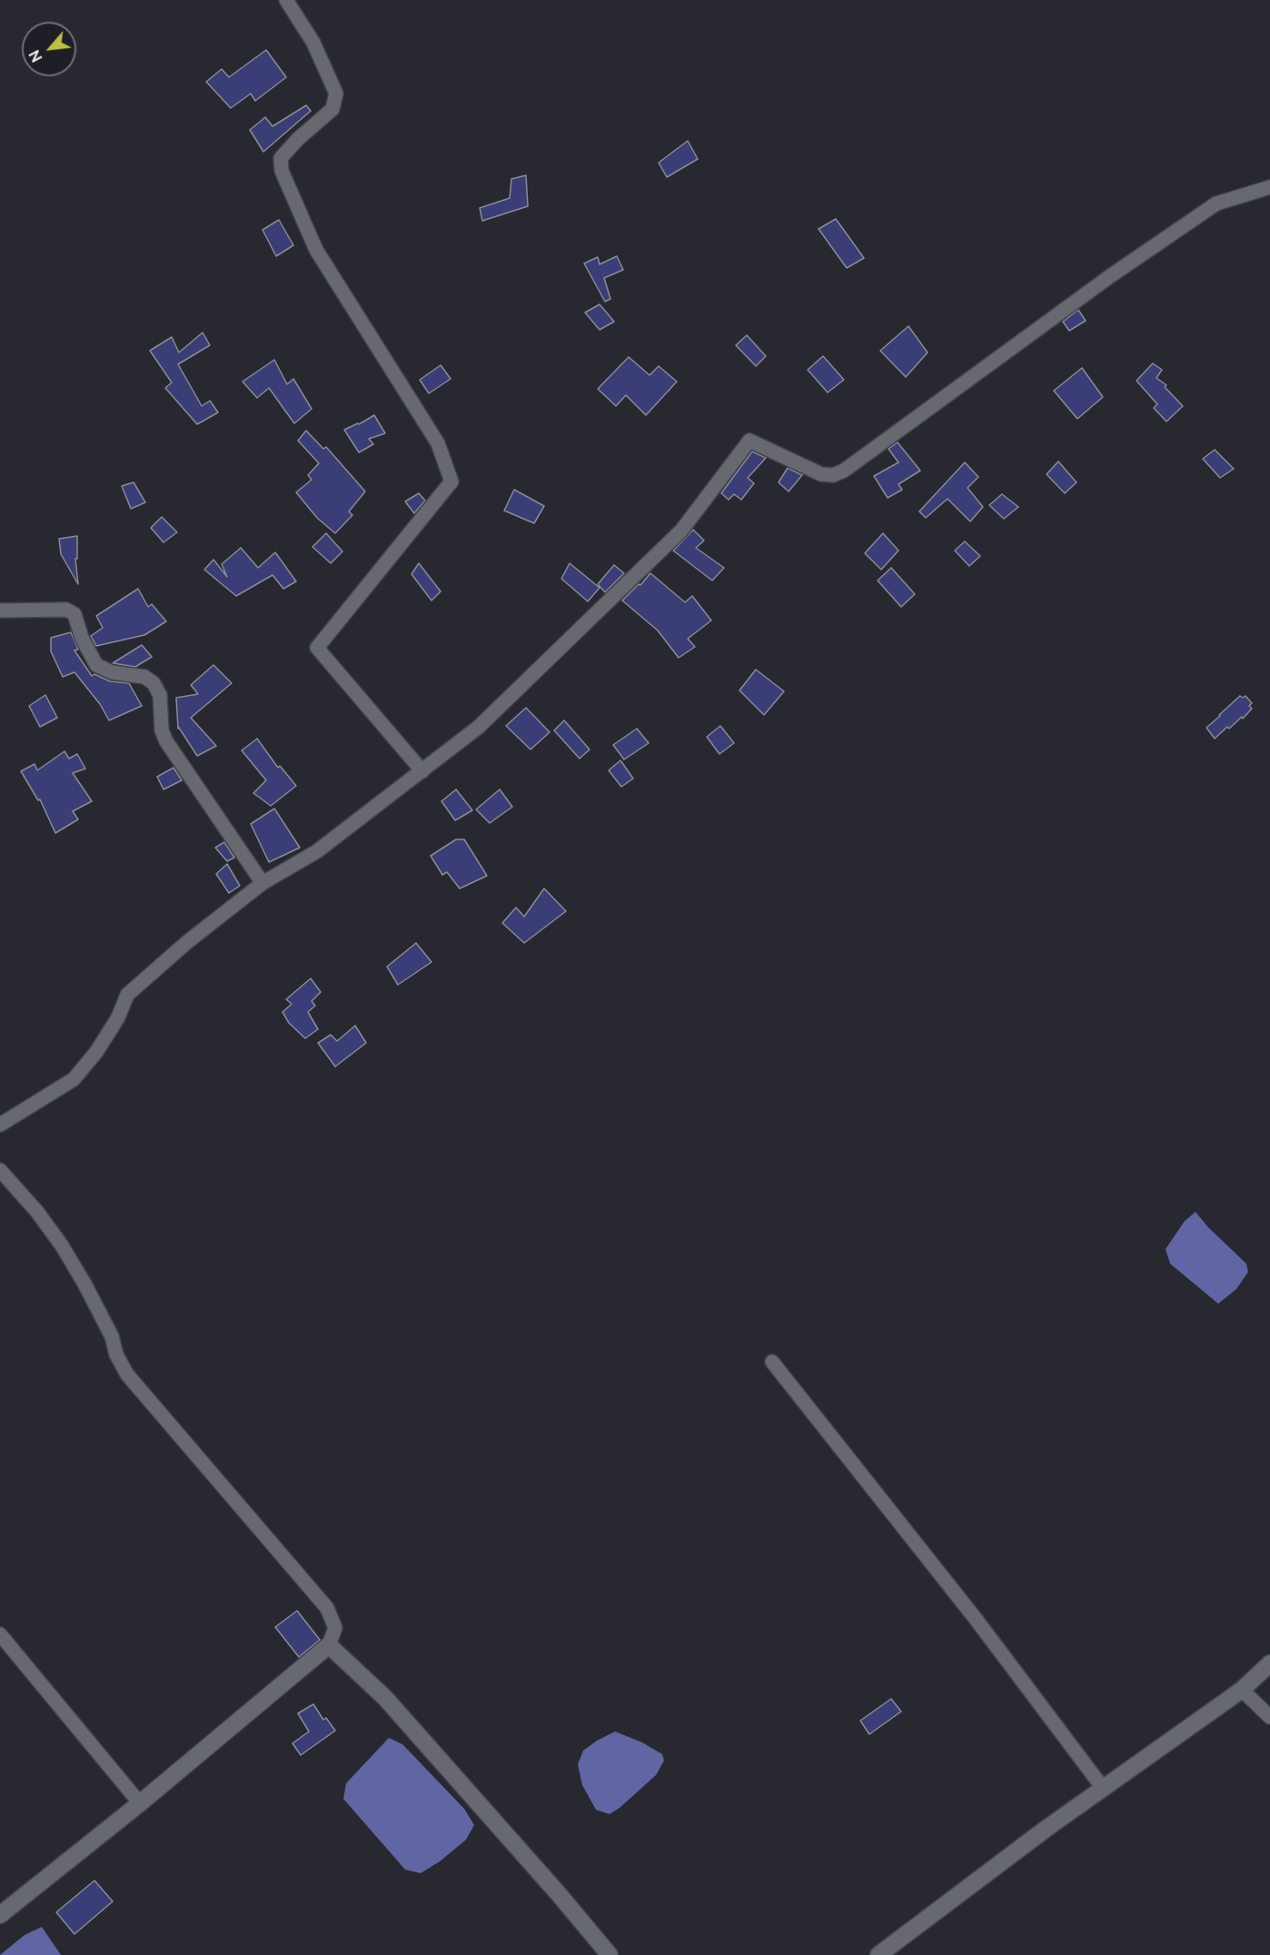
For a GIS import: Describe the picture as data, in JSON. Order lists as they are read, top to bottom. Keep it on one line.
{"north":"bottom left"}
